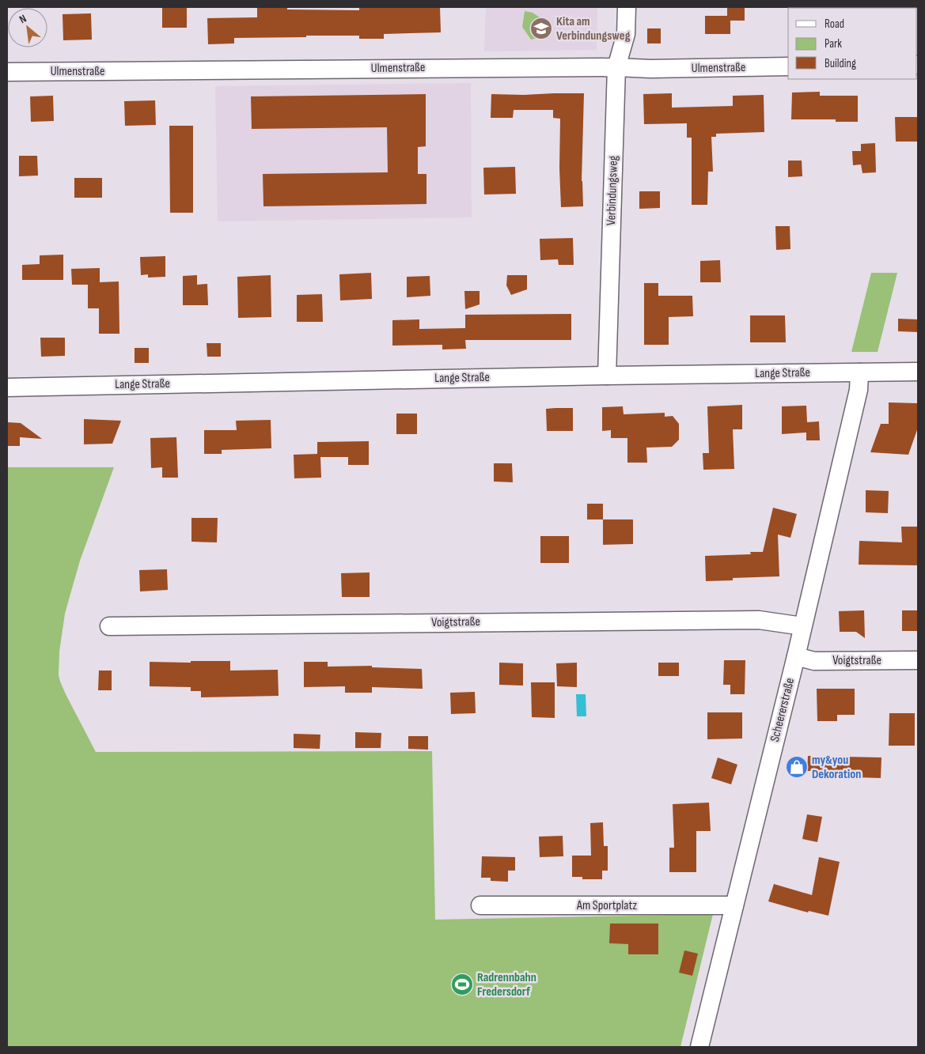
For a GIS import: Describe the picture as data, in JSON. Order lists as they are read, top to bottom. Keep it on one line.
{"streets":{"street":["Ulmenstraße","Verbindungsweg","Lange Straße","Voigtstraße","Scheererstraße","Am Sportplatz"]},"crossings":[["Ulmenstraße","Verbindungsweg"],["Verbindungsweg","Lange Straße"],["Lange Straße","Scheererstraße"],["Voigtstraße","Scheererstraße"],["Scheererstraße","Am Sportplatz"]],"places":{"school or university":["Kita am Verbindungsweg"],"shop":["my&you Dekoration"],"sports":["Radrennbahn Fredersdorf"]},"legend":["Road","Park","Building"],"north":"top left"}
